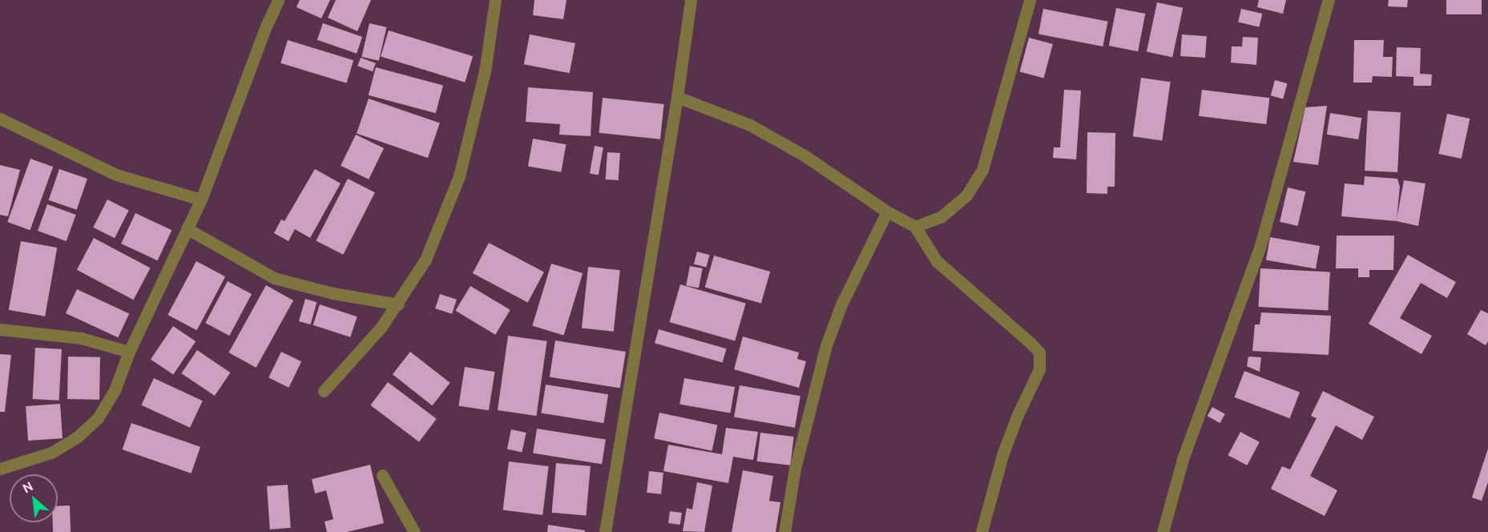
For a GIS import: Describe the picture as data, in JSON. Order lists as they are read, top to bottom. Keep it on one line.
{"north":"top left"}
